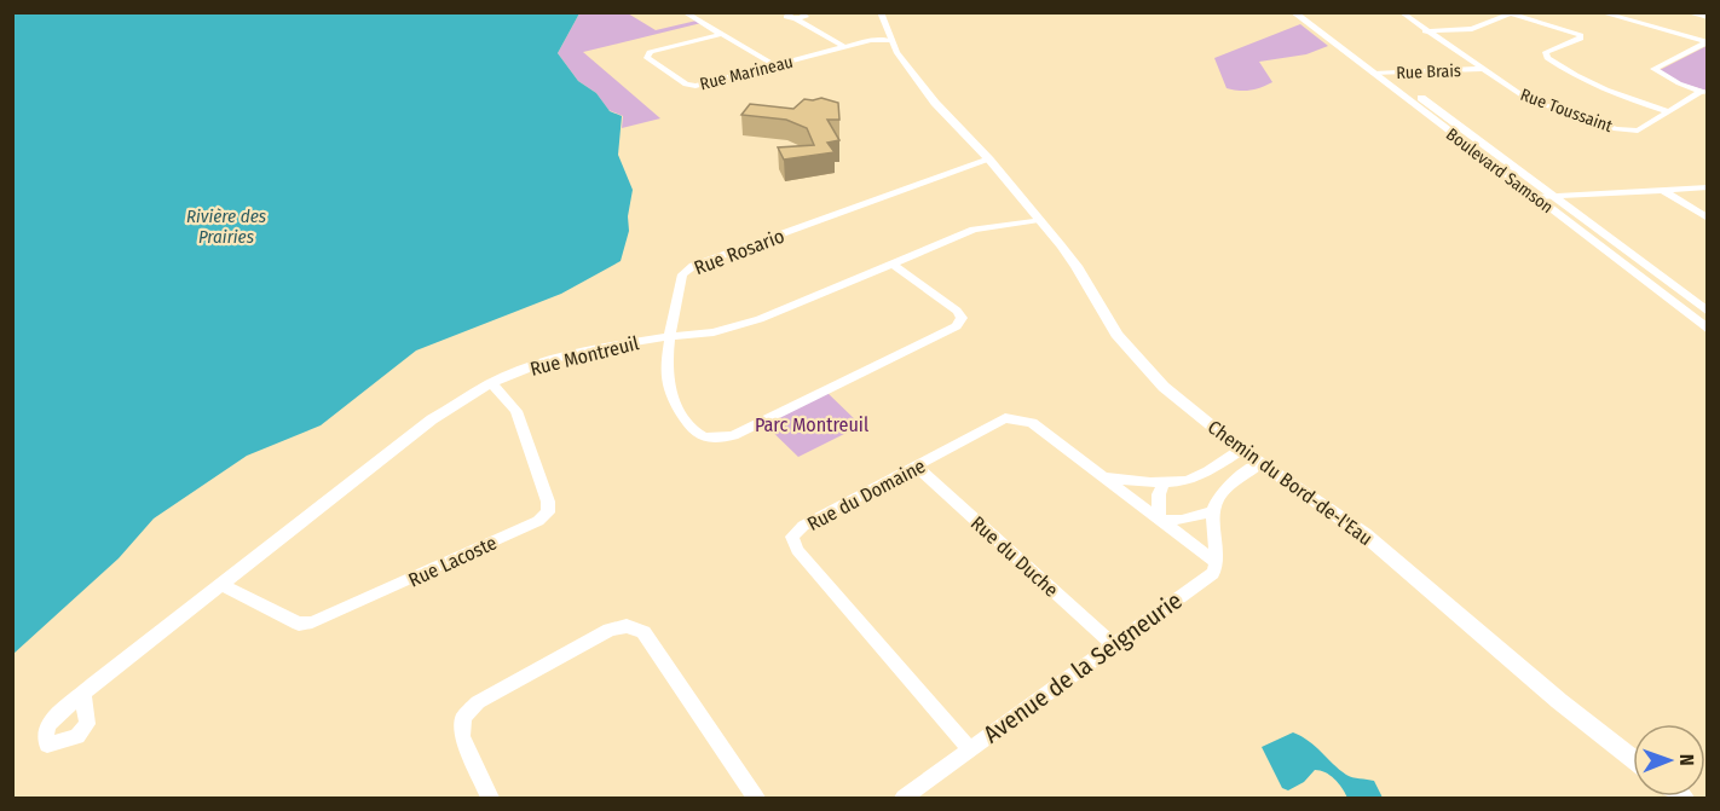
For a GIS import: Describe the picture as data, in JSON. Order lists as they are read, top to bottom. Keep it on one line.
{"streets":{"street":["Rue Brais","Rue Marineau","Rue Toussaint","Boulevard Samson","Rue Rosario","Rue Montreuil","Chemin du Bord-de-l'Eau","Rue du Domaine","Rue du Duche","Rue Lacoste","Avenue de la Seigneurie"]},"crossings":[["Rue Brais","Rue Toussaint"],["Rue Brais","Boulevard Samson"],["Rue Marineau","Chemin du Bord-de-l'Eau"],["Rue Rosario","Rue Montreuil"],["Rue Rosario","Chemin du Bord-de-l'Eau"],["Rue Montreuil","Chemin du Bord-de-l'Eau"],["Rue Montreuil","Rue Lacoste"],["Rue du Domaine","Rue du Duche"],["Rue du Domaine","Avenue de la Seigneurie"],["Rue du Duche","Avenue de la Seigneurie"]],"water":["Rivière des Prairies"],"parks":["Parc Montreuil"],"north":"right"}
